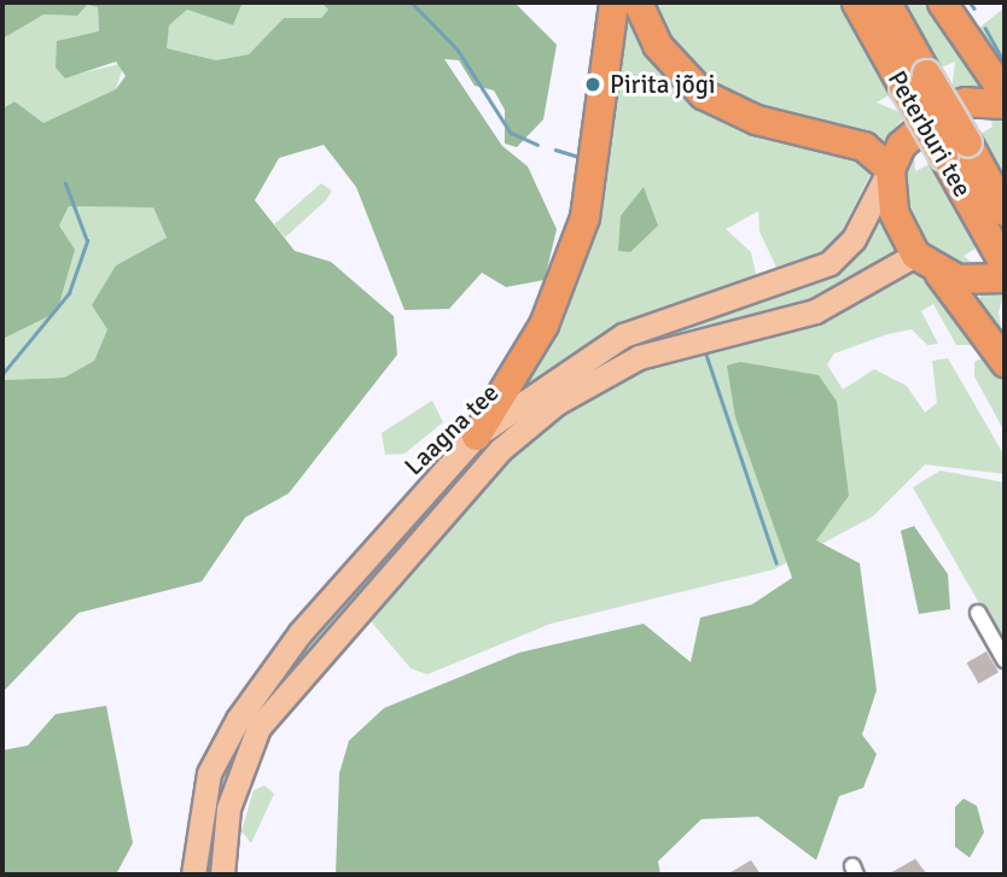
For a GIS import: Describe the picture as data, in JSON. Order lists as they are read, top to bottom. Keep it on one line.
{"streets":{"highway":["Peterburi tee"],"main road":["Laagna tee"]},"places":["Pirita jõgi"]}
